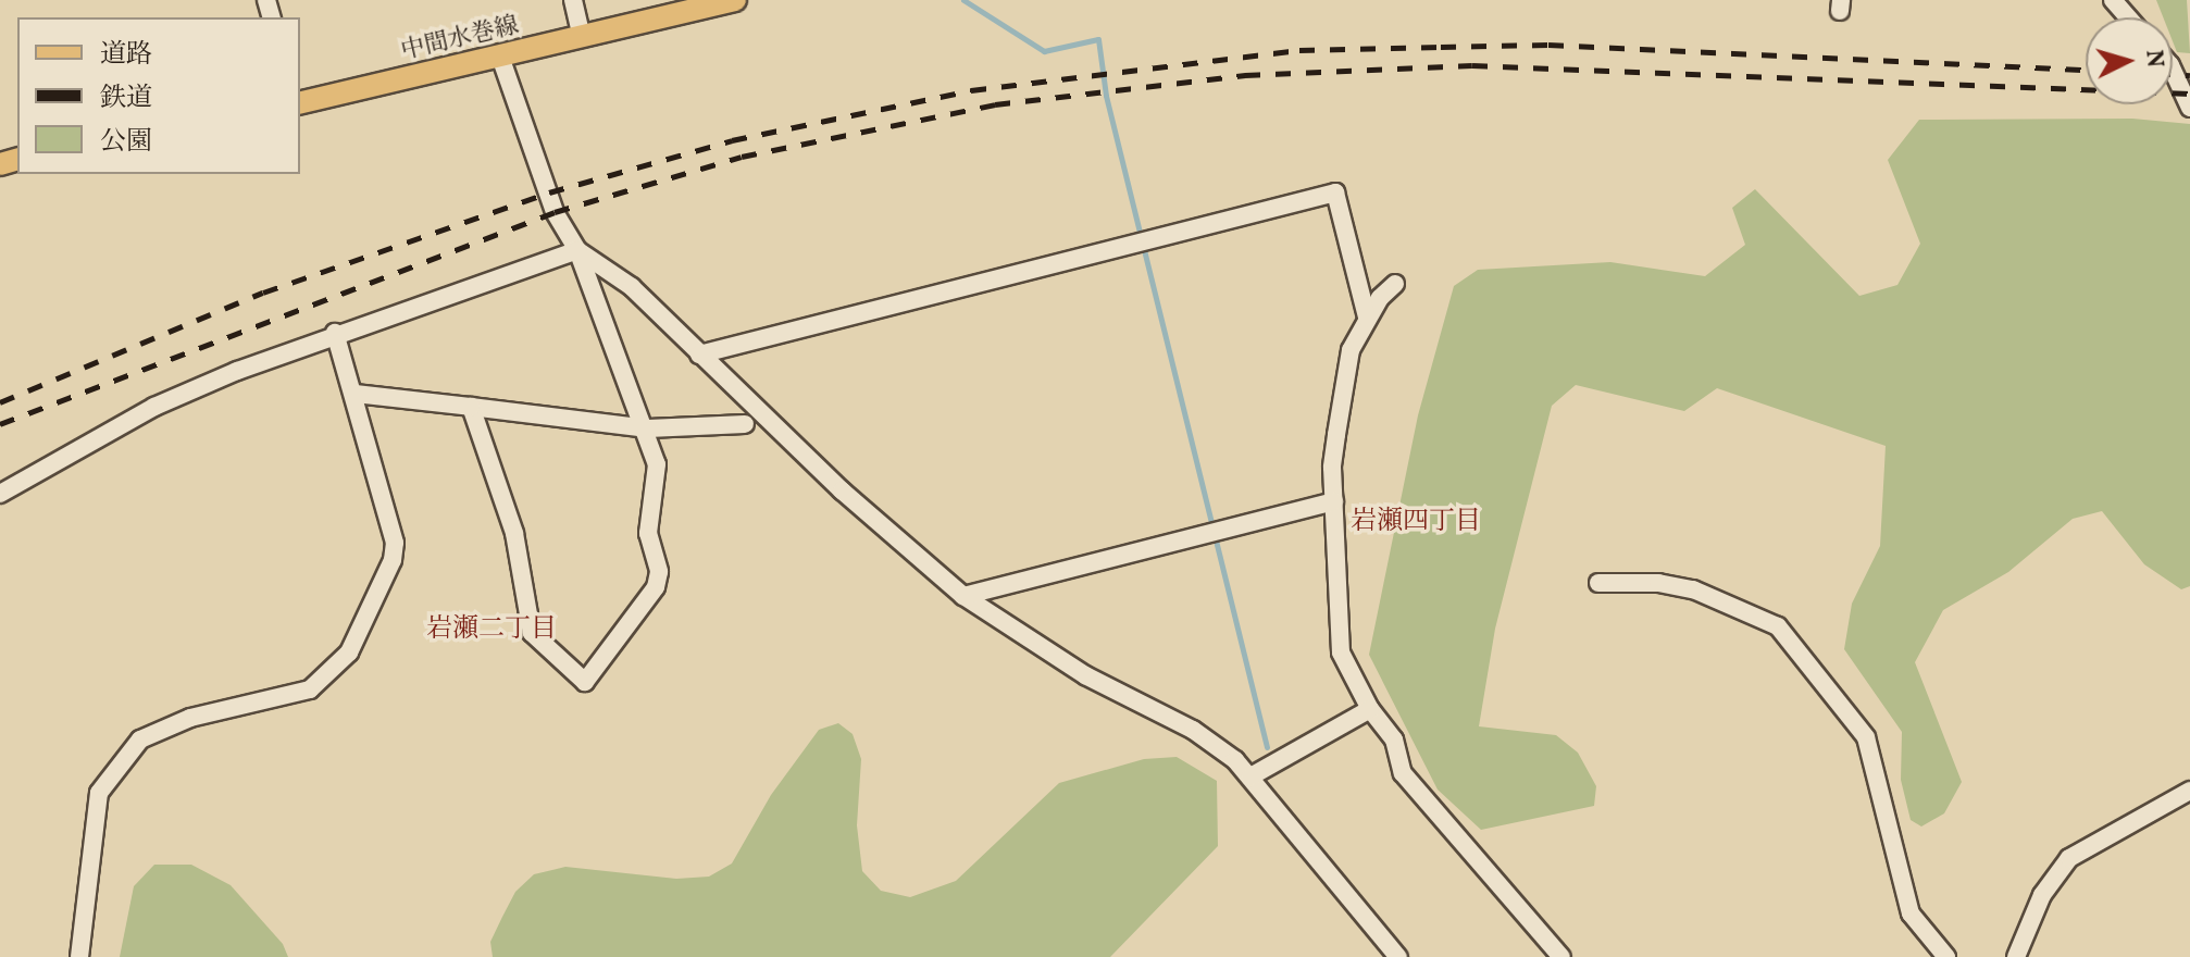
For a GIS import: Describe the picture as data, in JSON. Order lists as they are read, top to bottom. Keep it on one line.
{"streets":{"main road":["中間水巻線"]},"districts":["岩瀬四丁目","岩瀬二丁目"],"legend":["道路","鉄道","公園"],"north":"right"}
